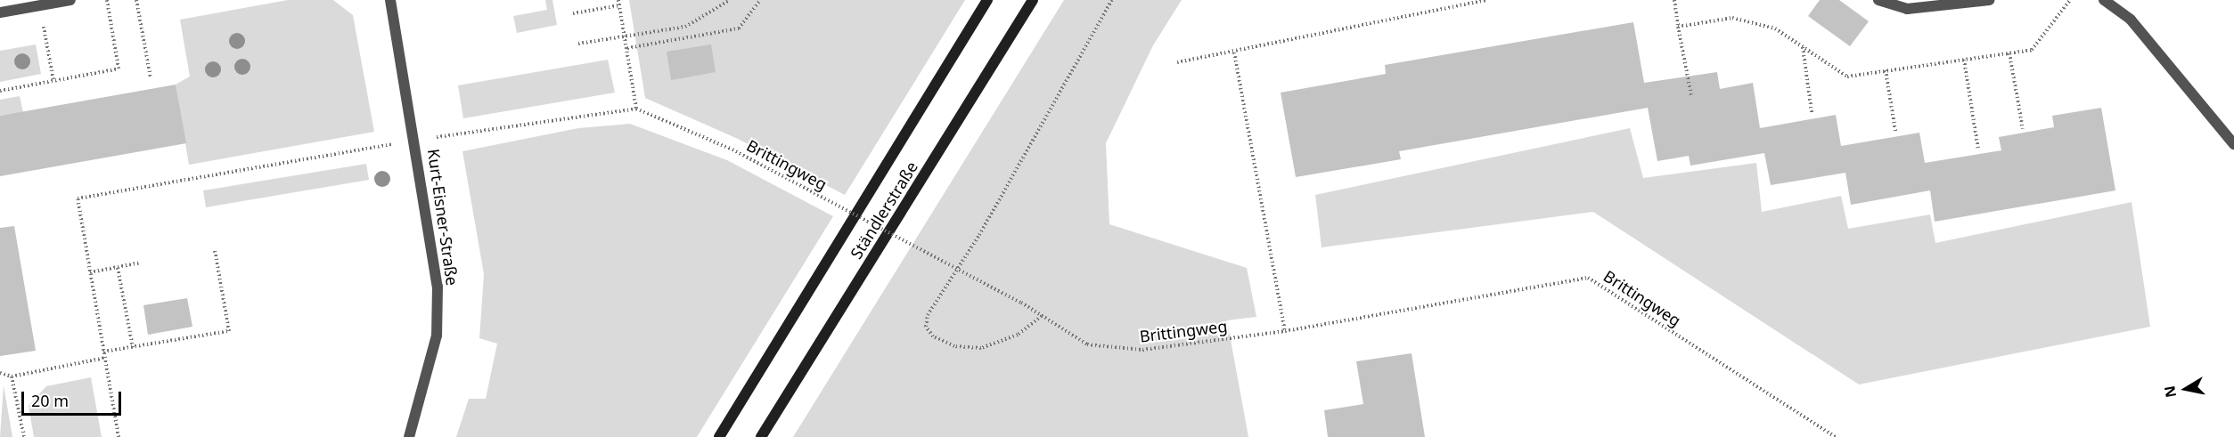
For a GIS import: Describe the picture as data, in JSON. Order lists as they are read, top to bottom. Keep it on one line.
{"streets":{"main road":["Ständlerstraße"],"street":["Kurt-Eisner-Straße"],"path":["Brittingweg"]},"scale_bar":"20 m","north":"left"}
